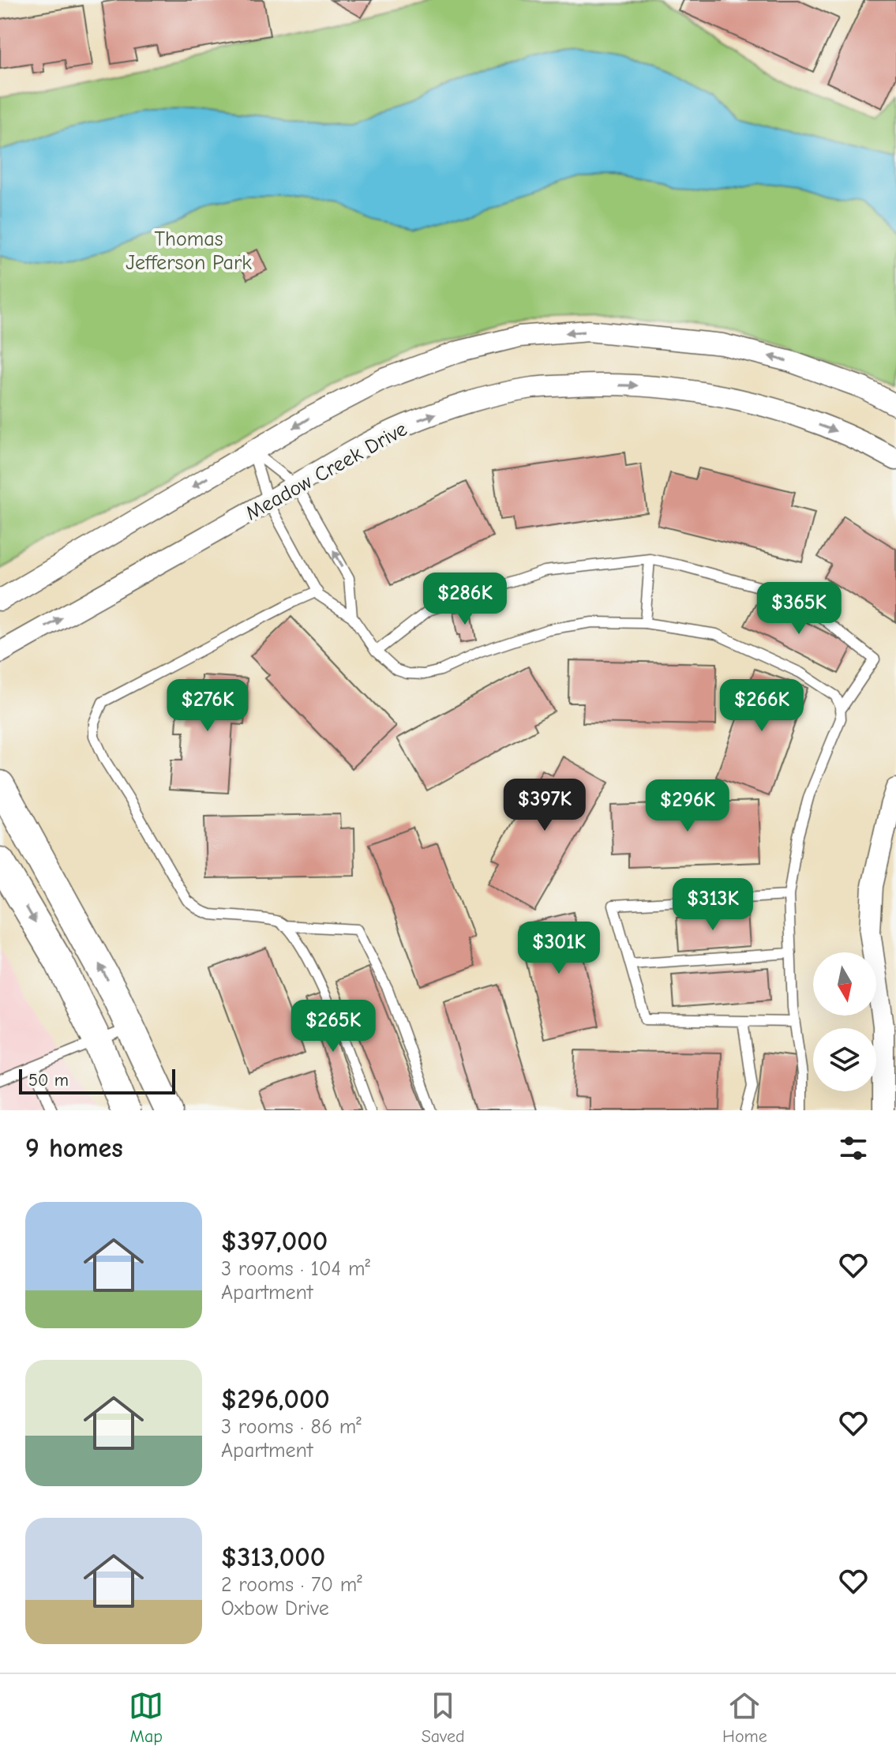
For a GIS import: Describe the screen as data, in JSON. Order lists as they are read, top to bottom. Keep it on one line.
{"streets":{"street":["Meadow Creek Drive"]},"parks":["Thomas Jefferson Park"],"scale_bar":"50 m","north":"bottom","page":{"price":["$286K","$365K","$276K","$266K","$397K","$296K","$313K","$301K","$265K"],"scale":"50 m","heading":"9 homes","list":[{"name":"$397,000","note":"3 rooms · 104 m² · Apartment"},{"name":"$296,000","note":"3 rooms · 86 m² · Apartment"},{"name":"$313,000","note":"2 rooms · 70 m² · Oxbow Drive"}],"tabs":["Map","Saved","Home"]}}
